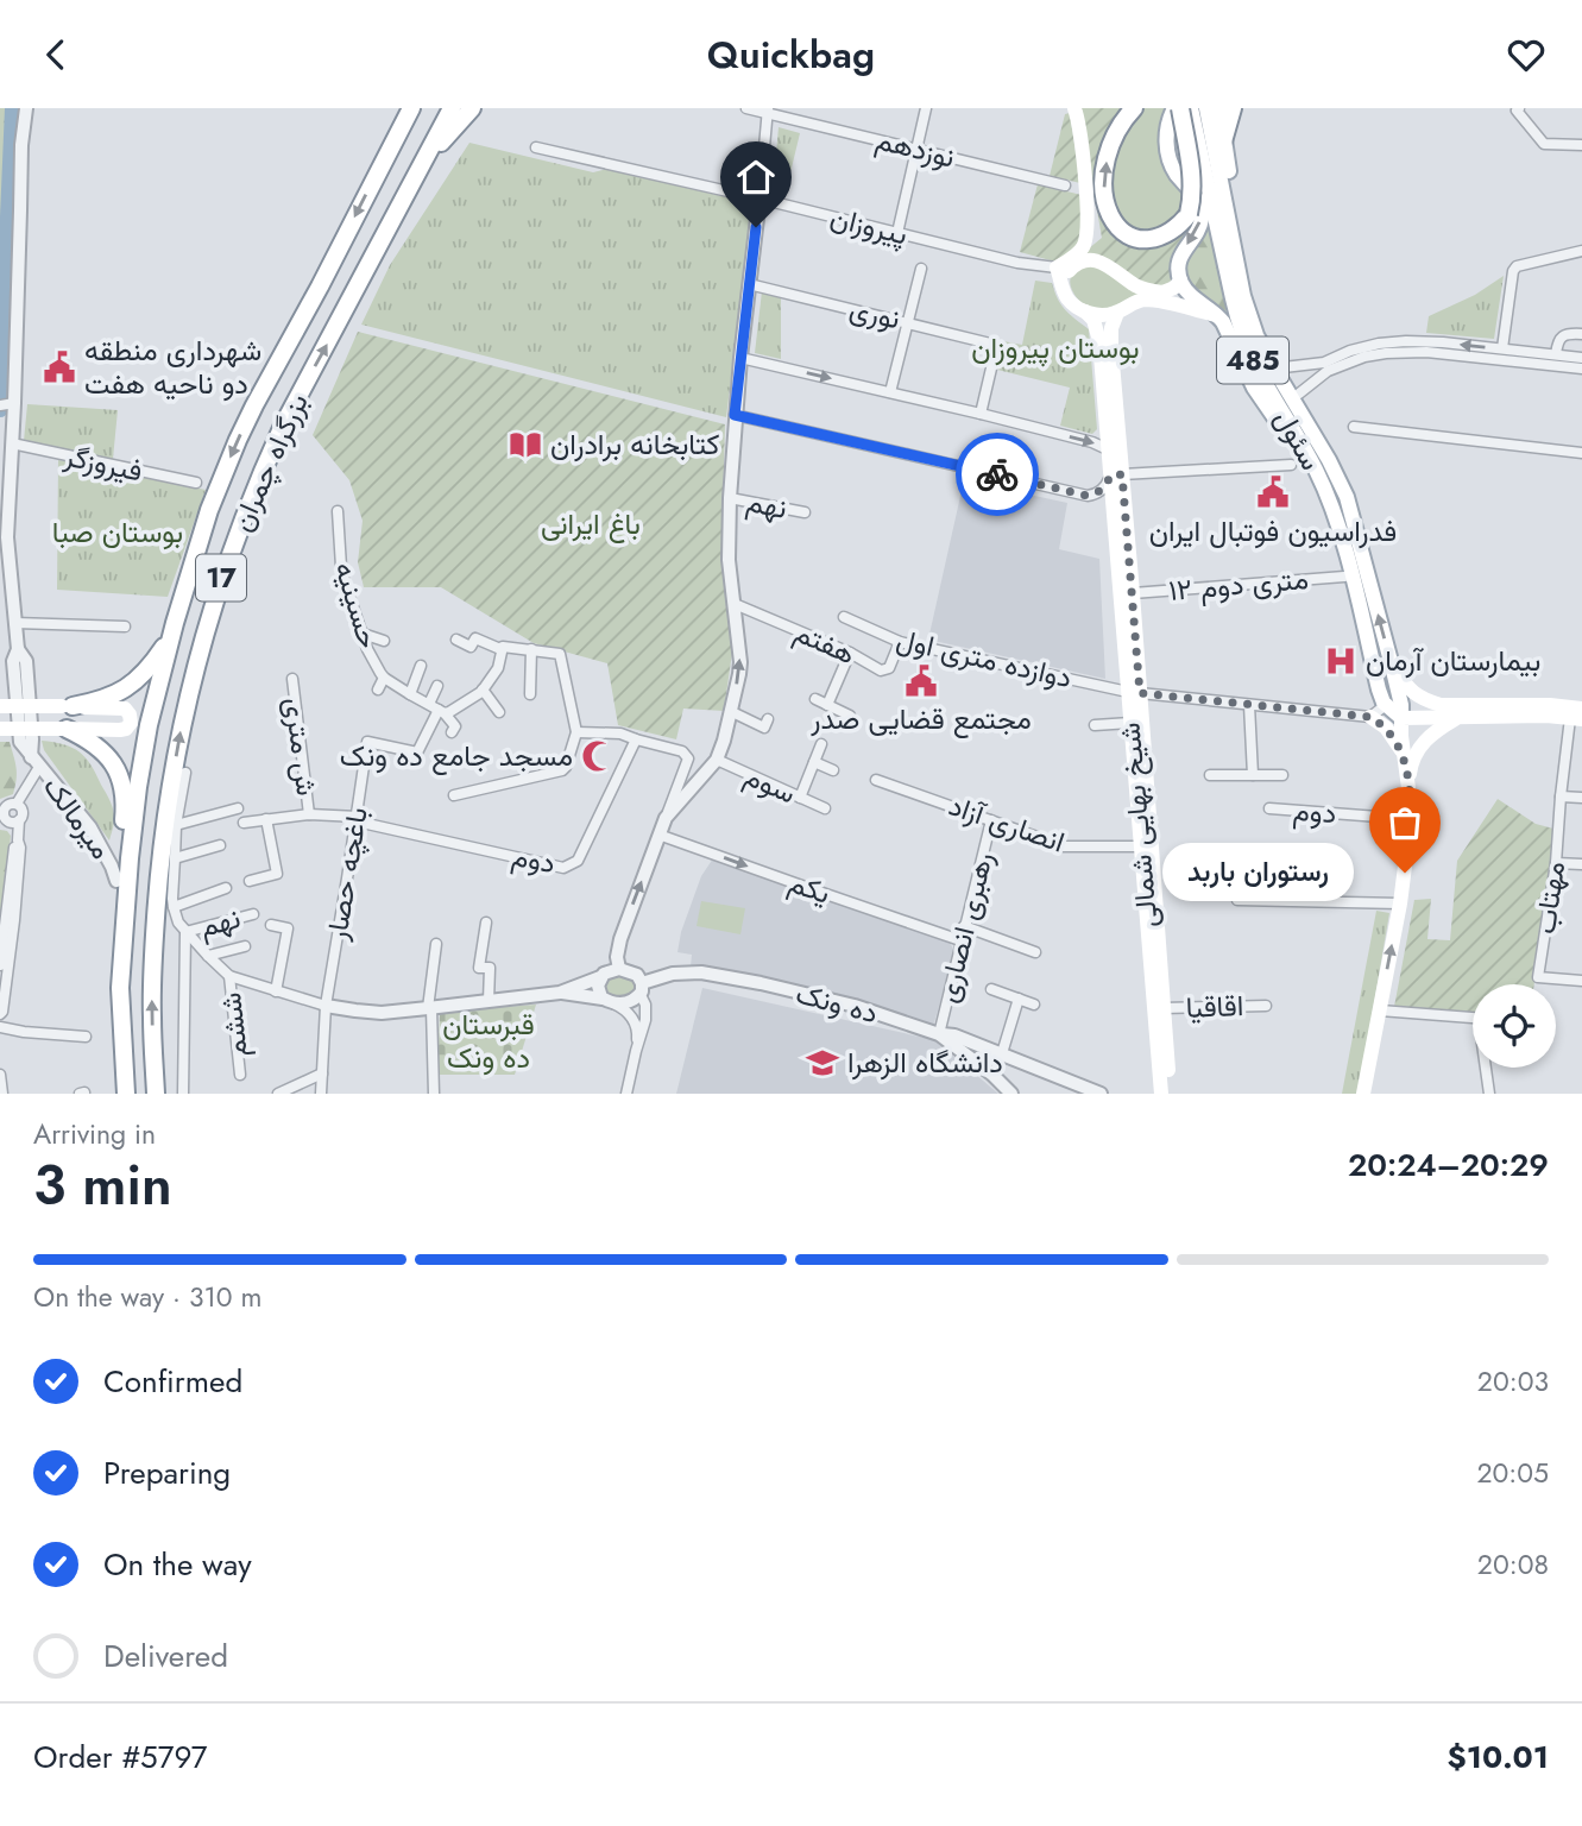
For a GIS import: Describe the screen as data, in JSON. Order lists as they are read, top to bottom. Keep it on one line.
{"streets":{"highway":["بزرگراه چمران","17"],"main road":["485","سئول","شیخ بهایی شمالی"],"street":["نوزدهم","پیروزان","نوری","فیروزگر","نهم","۱۲ متری دوم","حسینیه","هفتم","دوازده متری اول","ش متری","سوم","دوم","میرمالک","انصاری آزاد","باغچه حصار","یکم","مهتاب","رهبری انصاری","ده ونک","اقاقیا","ششم"]},"crossings":[["پیروزان","شیخ بهایی شمالی"],["سئول","دوم"],["فیروزگر","میرمالک"],["۱۲ متری دوم","شیخ بهایی شمالی"],["حسینیه","باغچه حصار"],["هفتم","دوازده متری اول"],["دوازده متری اول","شیخ بهایی شمالی"],["ش متری","دوم"],["دوم","باغچه حصار"],["انصاری آزاد","شیخ بهایی شمالی"],["انصاری آزاد","رهبری انصاری"],["شیخ بهایی شمالی","اقاقیا"],["یکم","رهبری انصاری"],["رهبری انصاری","ده ونک"]],"one_way":["یکم"],"parks":["بوستان پیروزان","باغ ایرانی","بوستان صبا","قبرستان ده ونک"],"places":{"public building":["شهرداری منطقه دو ناحیه هفت","فدراسیون فوتبال ایران","مجتمع قضایی صدر"],"library":["کتابخانه برادران"],"hospital":["بیمارستان آرمان"],"mosque":["مسجد جامع ده ونک"],"other":["رستوران باربد"],"school or university":["دانشگاه الزهرا"]},"page":{"header":"Quickbag","bubble":"رستوران باربد","heading":["3 min","Arriving in","20:24–20:29"],"panel":["Order #5797","$10.01"],"bar":"On the way · 310 m","list":[["Confirmed","20:03"],["Preparing","20:05"],["On the way","20:08"],"Delivered"]}}
